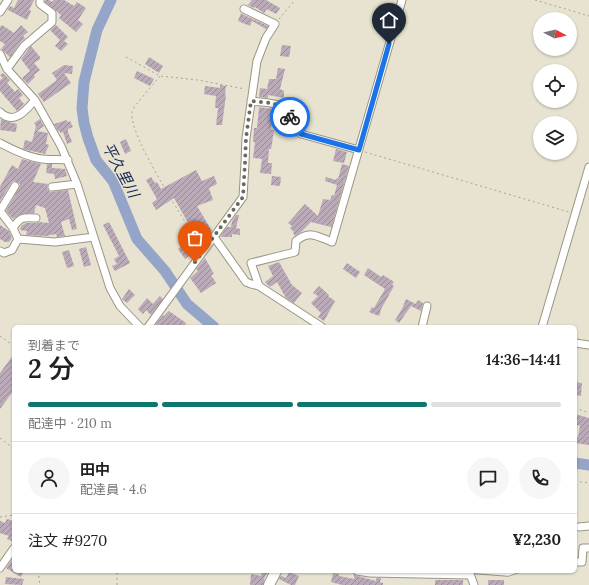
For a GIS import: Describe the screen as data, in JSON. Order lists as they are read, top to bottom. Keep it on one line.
{"water":["平久里川"],"north":"right","page":{"heading":["2 分","到着まで","14:36–14:41"],"panel":["田中","配達員 · 4.6","注文 #9270","¥2,230"],"bar":"配達中 · 210 m"}}
